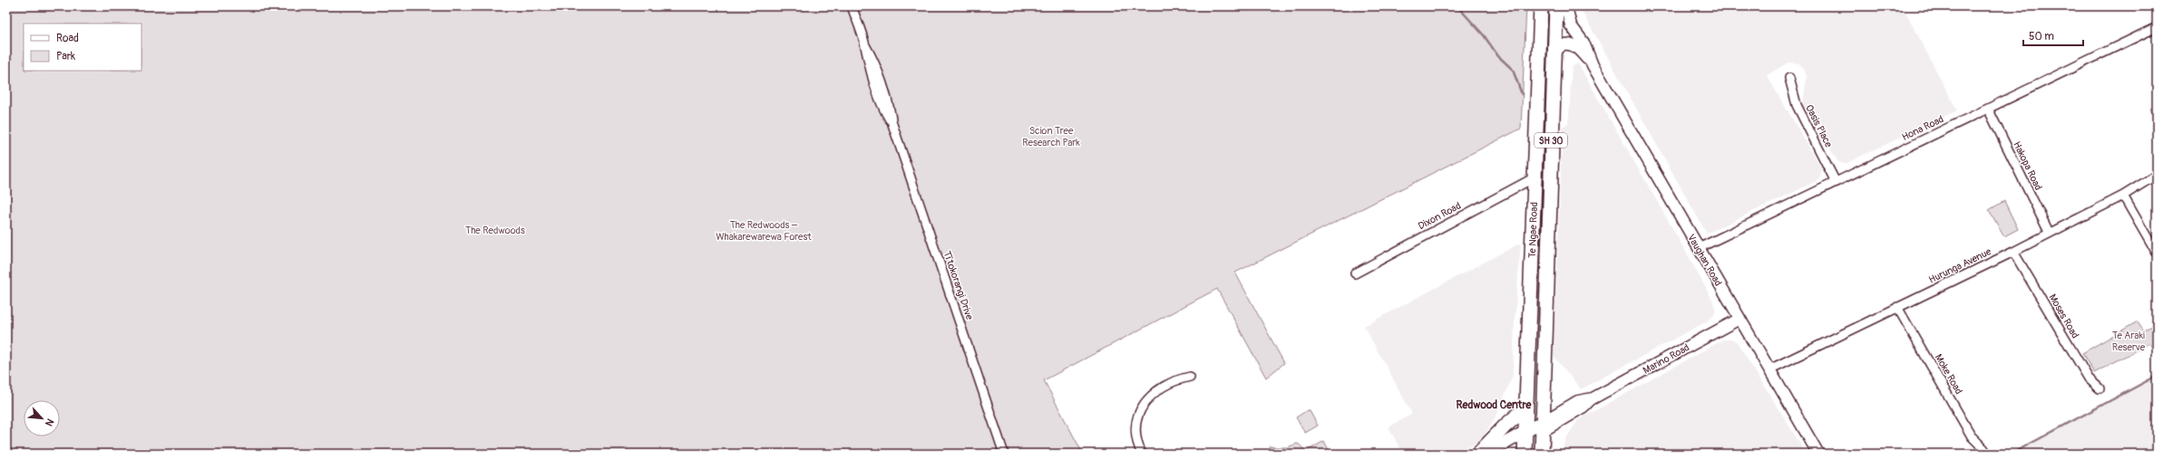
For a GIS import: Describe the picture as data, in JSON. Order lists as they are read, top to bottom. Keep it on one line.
{"streets":{"highway":["SH 30","Te Ngae Road"],"street":["Oasis Place","Hona Road","Hakopa Road","Dixon Road","Vaughan Road","Hurunga Avenue","Tītokorangi Drive","Moses Road","Marino Road","Moke Road"]},"crossings":[["Oasis Place","Hona Road"],["Hona Road","Hakopa Road"],["Hona Road","Vaughan Road"],["Hakopa Road","Hurunga Avenue"],["Dixon Road","Te Ngae Road"],["Te Ngae Road","Vaughan Road"],["Te Ngae Road","Marino Road"],["Vaughan Road","Hurunga Avenue"],["Vaughan Road","Marino Road"],["Hurunga Avenue","Moses Road"],["Hurunga Avenue","Moke Road"]],"districts":["Redwood Centre"],"parks":["Scion Tree Research Park","The Redwoods – Whakarewarewa Forest","The Redwoods","Te Araki Reserve"],"legend":["Road","Park"],"scale_bar":"50 m","north":"bottom right"}
